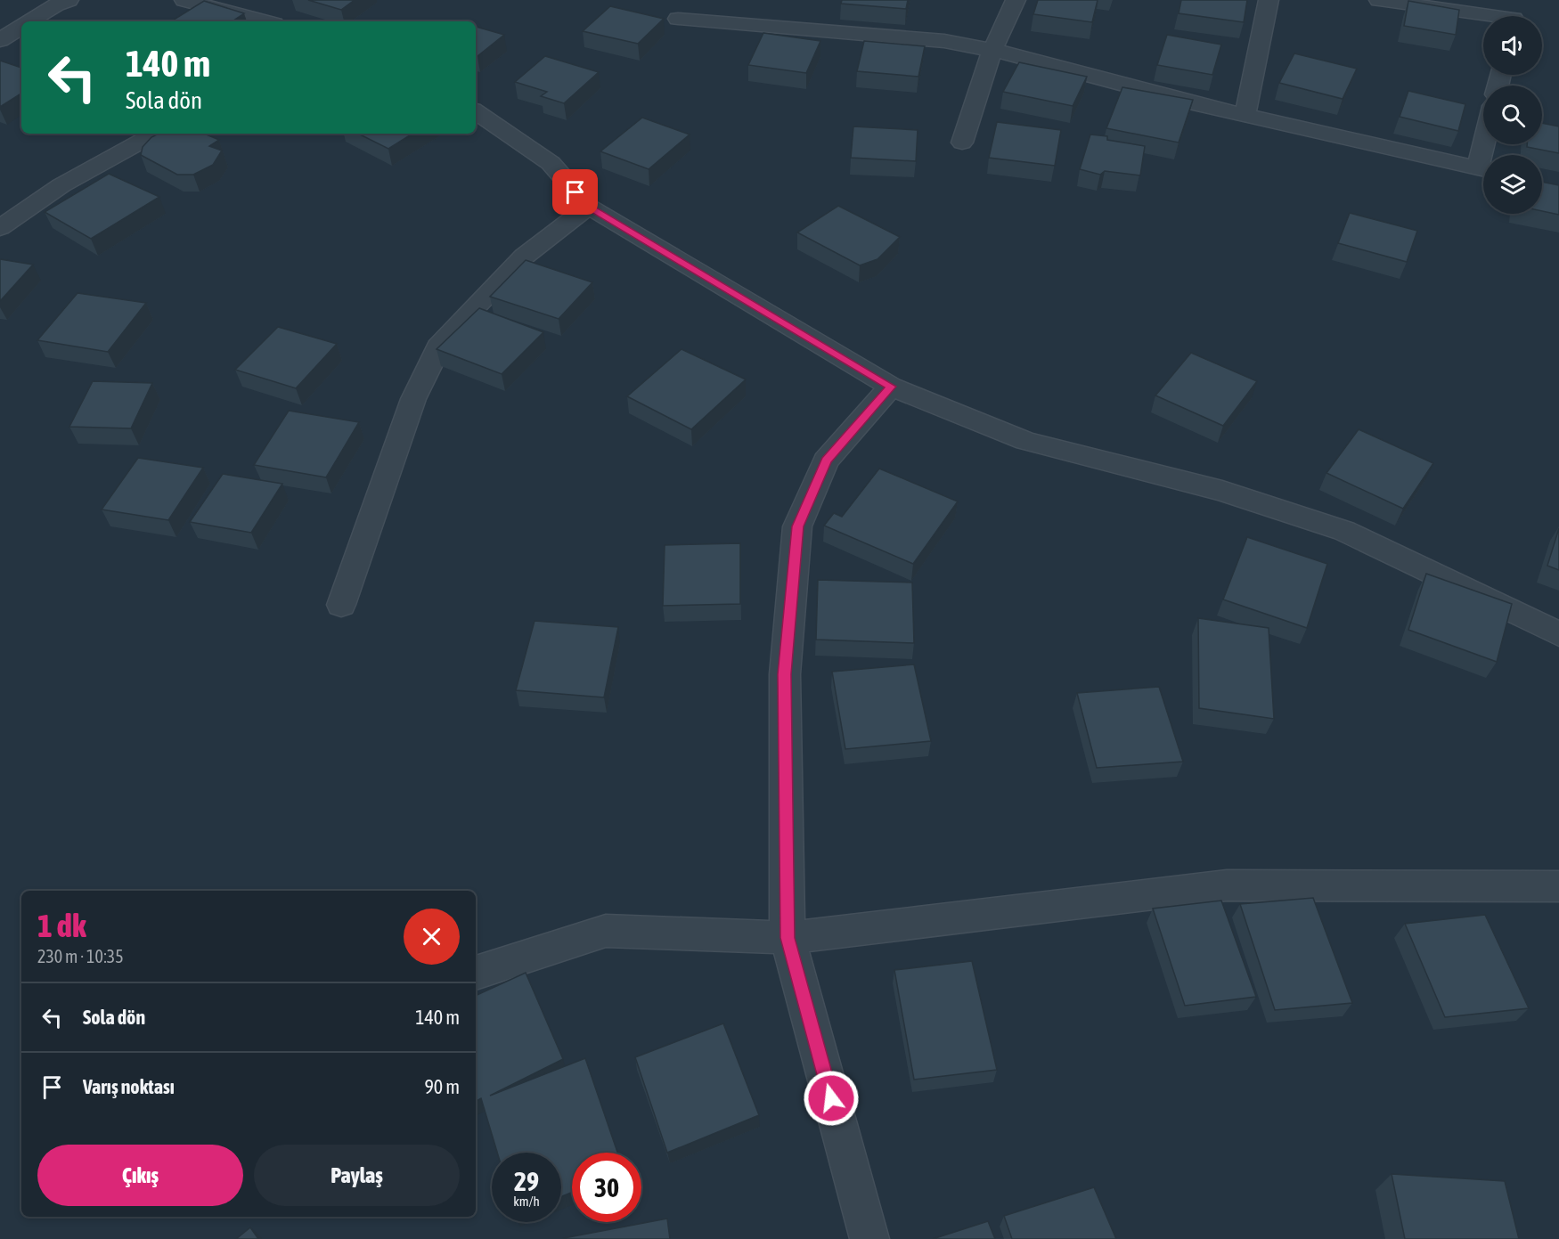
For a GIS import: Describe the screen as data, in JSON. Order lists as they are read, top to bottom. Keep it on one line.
{"page":{"turn":["140 m","Sola dön"],"heading":["1 dk","230 m · 10:35"],"list":[{"name":"Sola dön","value":"140 m"},{"name":"Varış noktası","value":"90 m"}],"buttons":["Çıkış","Paylaş"],"speed":"29 km/h","limit":"30"}}
